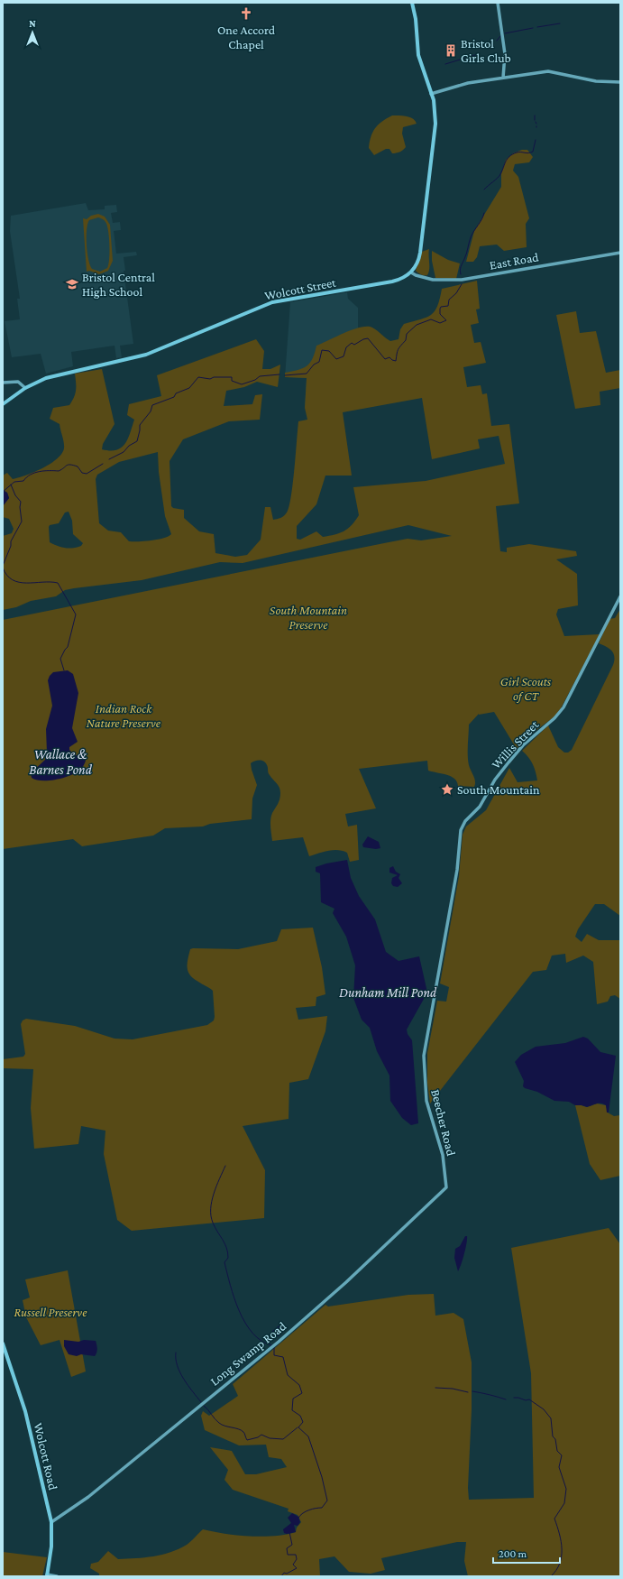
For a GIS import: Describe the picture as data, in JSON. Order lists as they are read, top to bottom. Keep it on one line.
{"streets":{"main road":["East Road","Wolcott Street","Willis Street","Beecher Road","Long Swamp Road","Wolcott Road"]},"crossings":[["East Road","Wolcott Street"],["Willis Street","Beecher Road"],["Beecher Road","Long Swamp Road"],["Long Swamp Road","Wolcott Road"]],"water":["Wallace & Barnes Pond","Dunham Mill Pond"],"parks":["South Mountain Preserve","Girl Scouts of CT","Indian Rock Nature Preserve","Russell Preserve"],"places":{"church":["One Accord Chapel"],"building":["Bristol Girls Club"],"school or university":["Bristol Central High School"],"place":["South Mountain"]},"scale_bar":"200 m","north":"top"}
